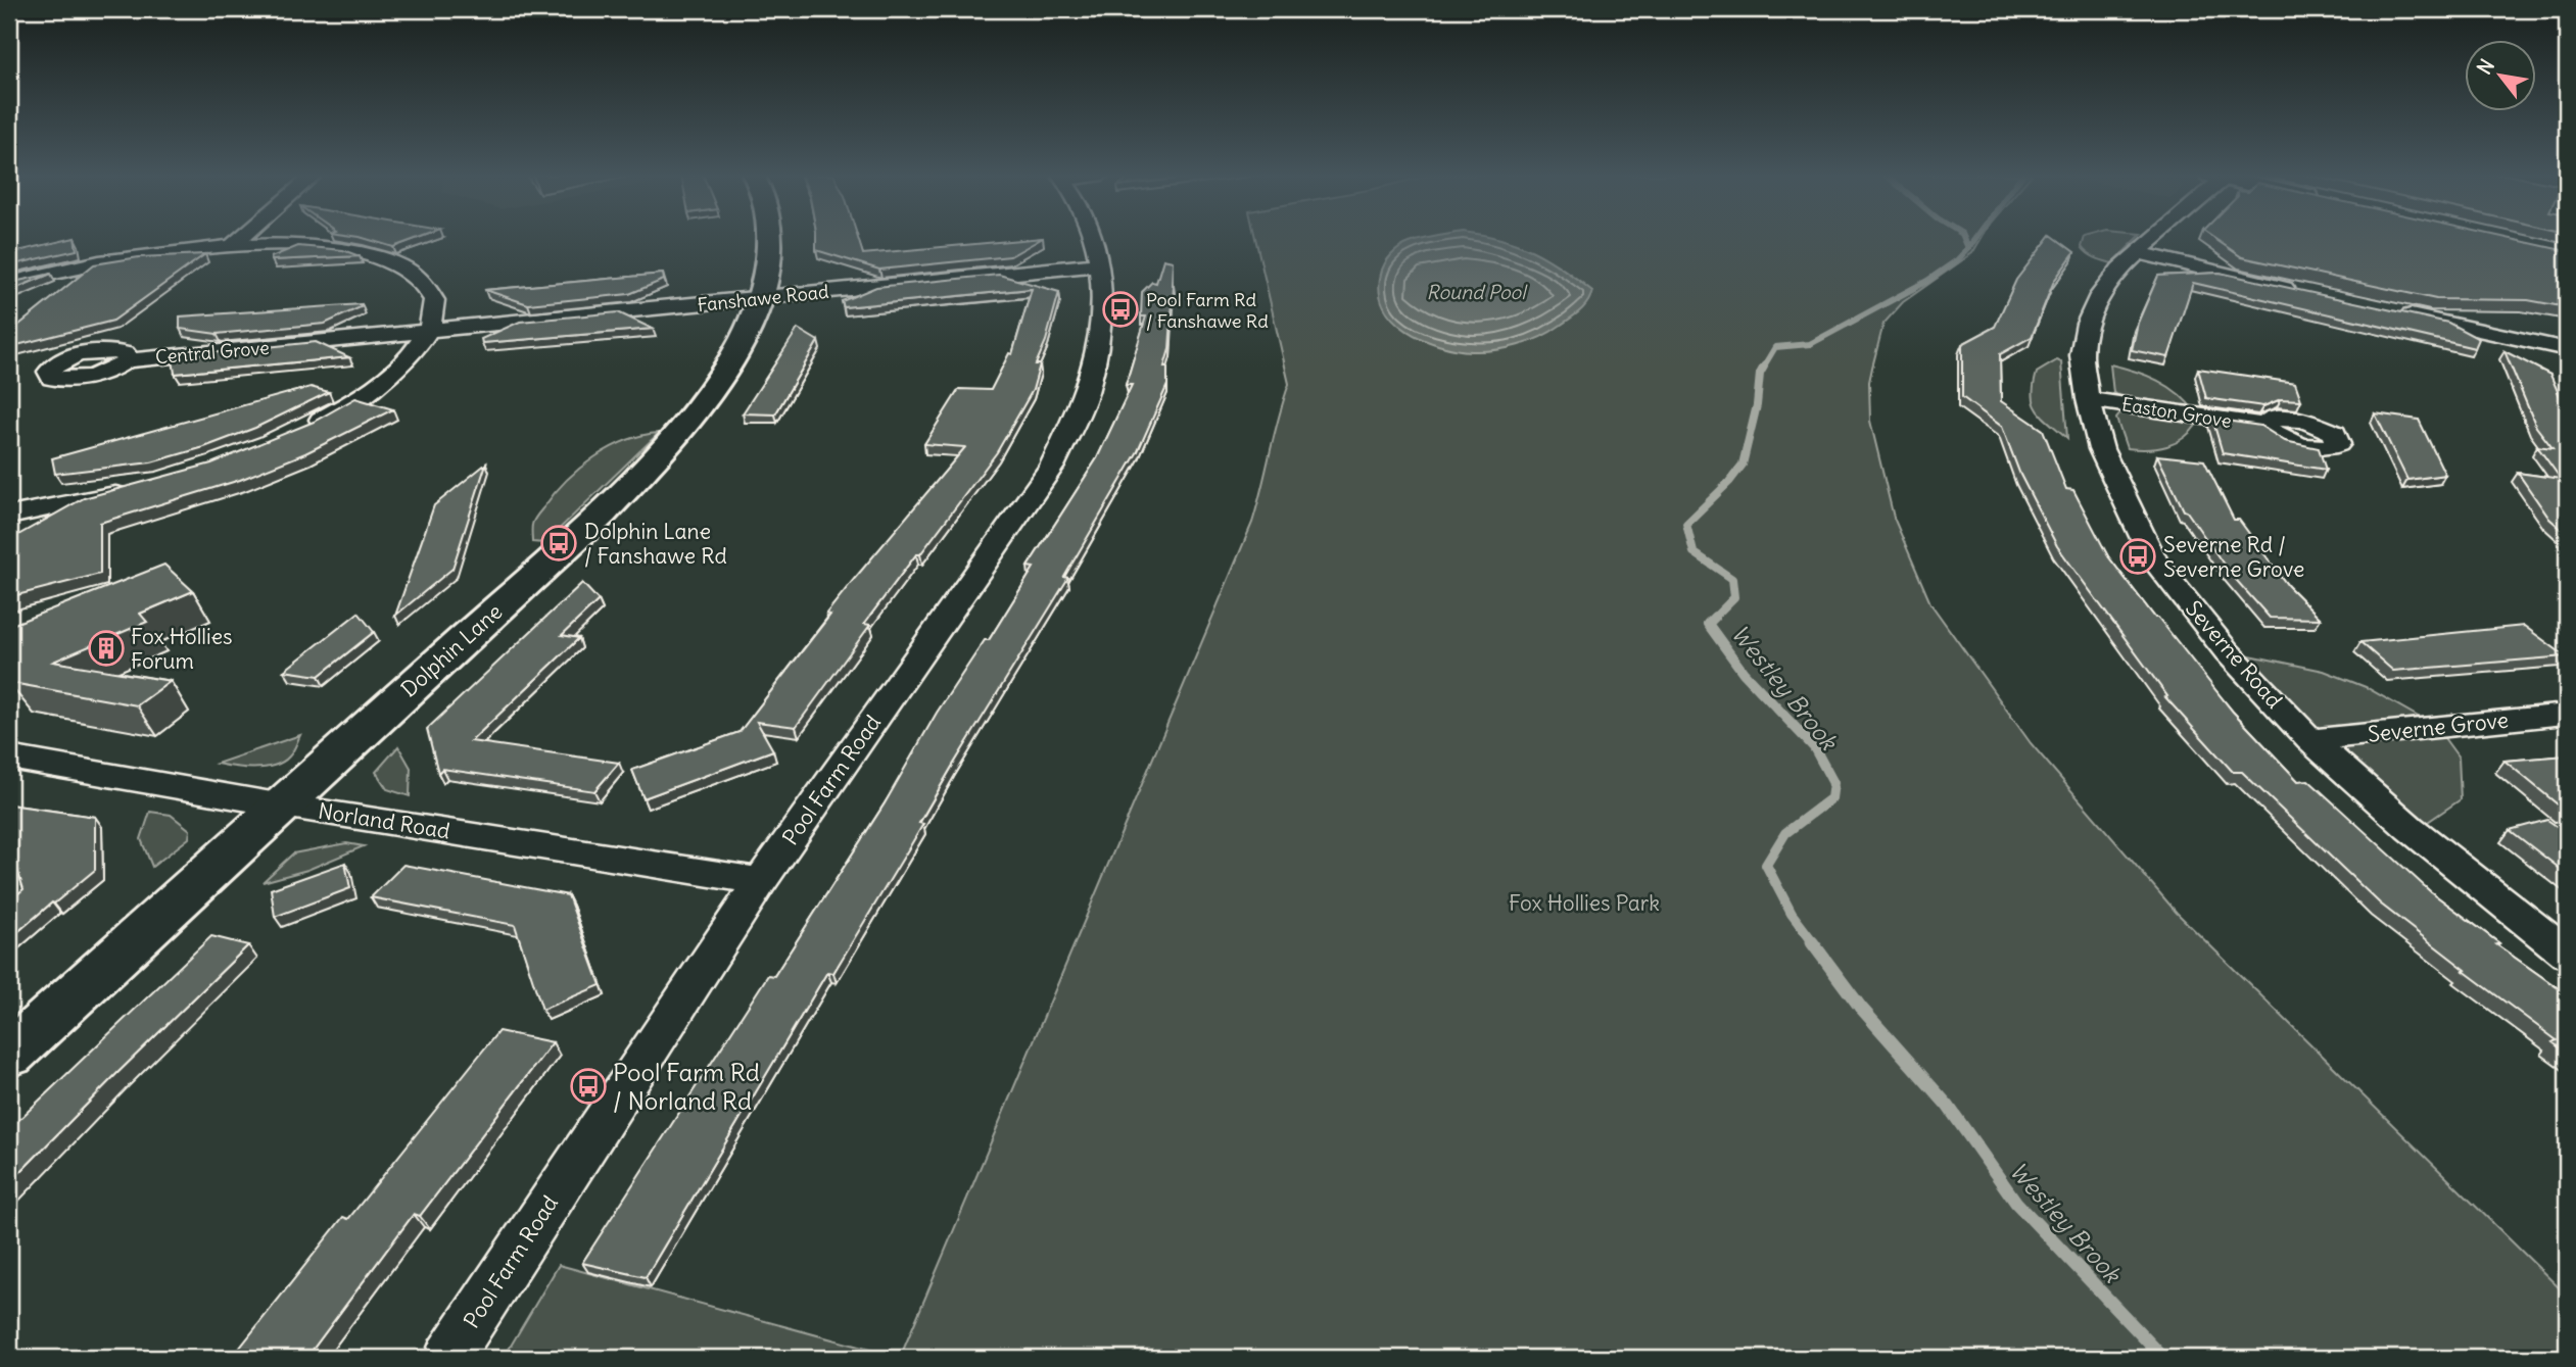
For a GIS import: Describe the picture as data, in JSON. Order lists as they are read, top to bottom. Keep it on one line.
{"streets":{"street":["Fanshawe Road","Central Grove","Easton Grove","Dolphin Lane","Severne Road","Severne Grove","Pool Farm Road","Norland Road"]},"crossings":[["Fanshawe Road","Central Grove"],["Fanshawe Road","Dolphin Lane"],["Fanshawe Road","Pool Farm Road"],["Easton Grove","Severne Road"],["Dolphin Lane","Norland Road"],["Severne Road","Severne Grove"],["Pool Farm Road","Norland Road"]],"water":["Round Pool","Westley Brook"],"parks":["Fox Hollies Park"],"places":{"bus stop":["Pool Farm Rd / Fanshawe Rd","Dolphin Lane / Fanshawe Rd","Severne Rd / Severne Grove","Pool Farm Rd / Norland Rd"],"building":["Fox Hollies Forum"]},"north":"top left"}
